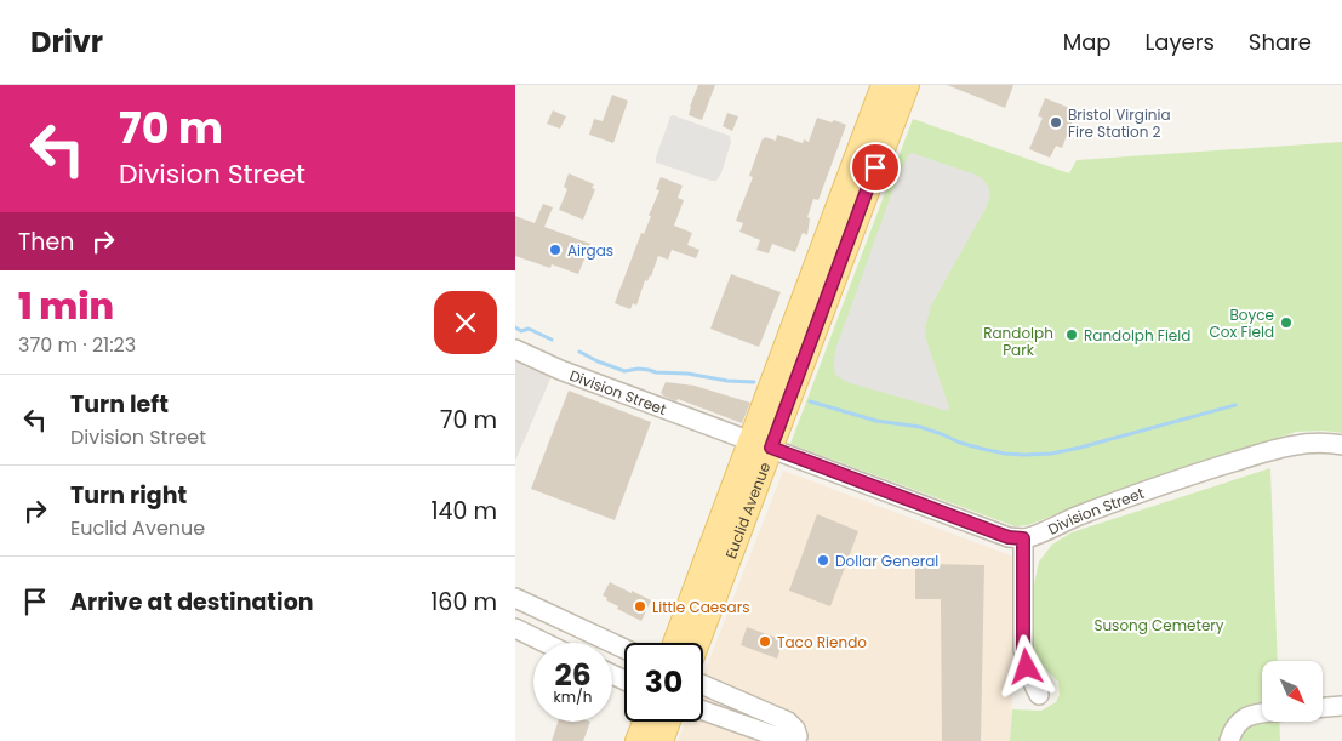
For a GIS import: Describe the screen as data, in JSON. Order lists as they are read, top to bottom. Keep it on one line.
{"streets":{"main road":["Euclid Avenue"],"street":["Division Street"]},"crossings":[["Division Street","Euclid Avenue"]],"parks":["Randolph Park","Susong Cemetery"],"places":["Bristol Virginia Fire Station 2","Airgas","Boyce Cox Field","Randolph Field","Dollar General","Little Caesars","Taco Riendo"],"north":"bottom right","page":{"header":"Drivr","nav":["Map","Layers","Share"],"turn":["70 m","Division Street"],"then":"Then","heading":["1 min","370 m · 21:23"],"list":[{"name":"Turn left","note":"Division Street","value":"70 m"},{"name":"Turn right","note":"Euclid Avenue","value":"140 m"},{"name":"Arrive at destination","value":"160 m"}],"speed":"26 km/h","limit":"30"}}
